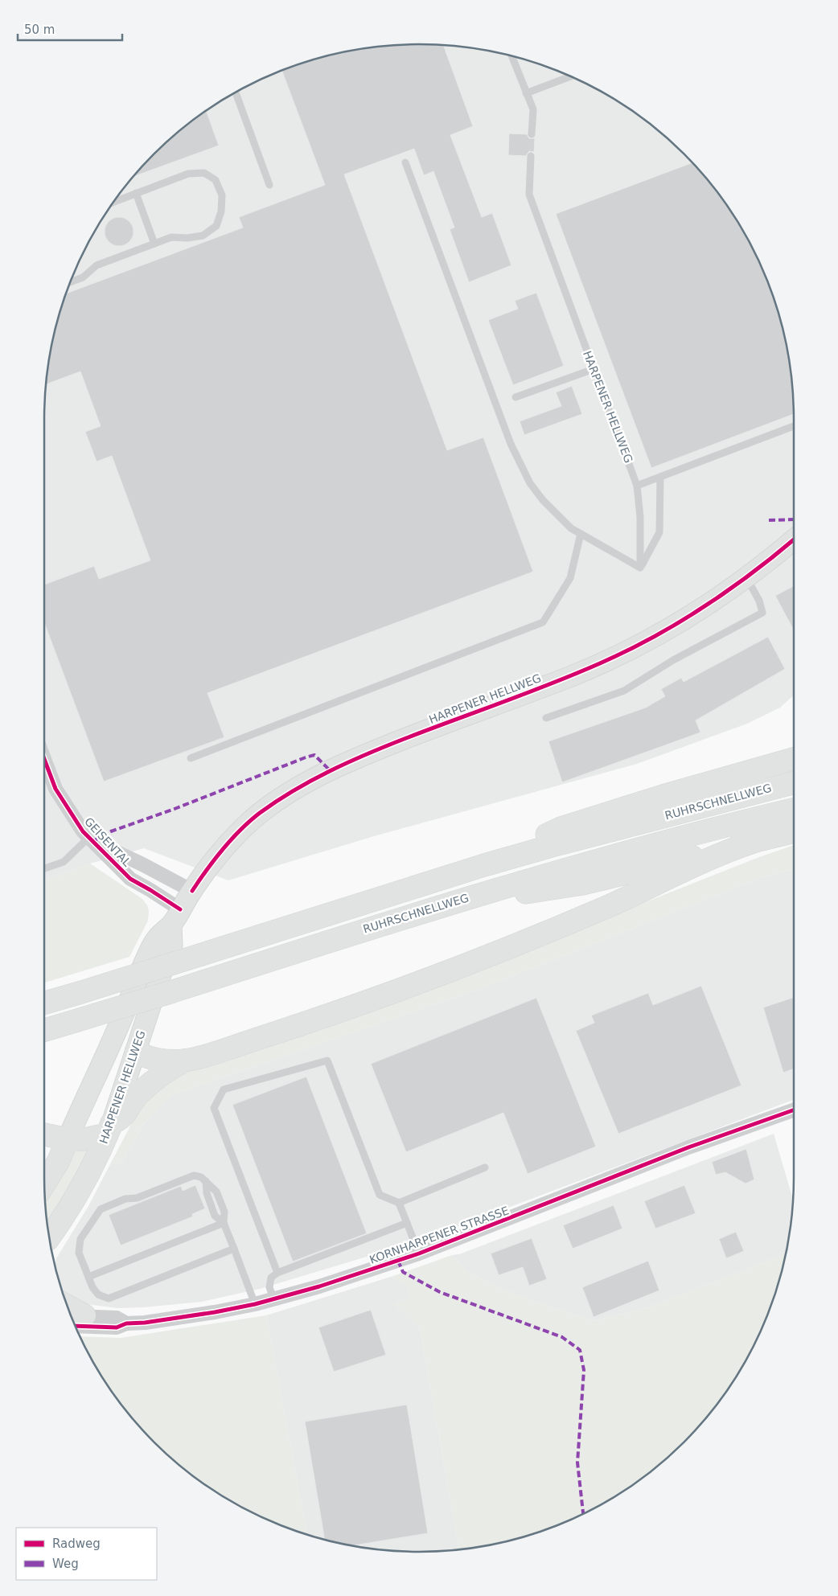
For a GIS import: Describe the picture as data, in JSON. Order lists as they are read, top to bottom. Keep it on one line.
{"streets":{"main road":["HARPENER HELLWEG","RUHRSCHNELLWEG"],"street":["GEISENTAL","KORNHARPENER STRASSE"]},"crossings":[["HARPENER HELLWEG","GEISENTAL"]],"legend":["Radweg","Weg"],"scale_bar":"50 m"}
